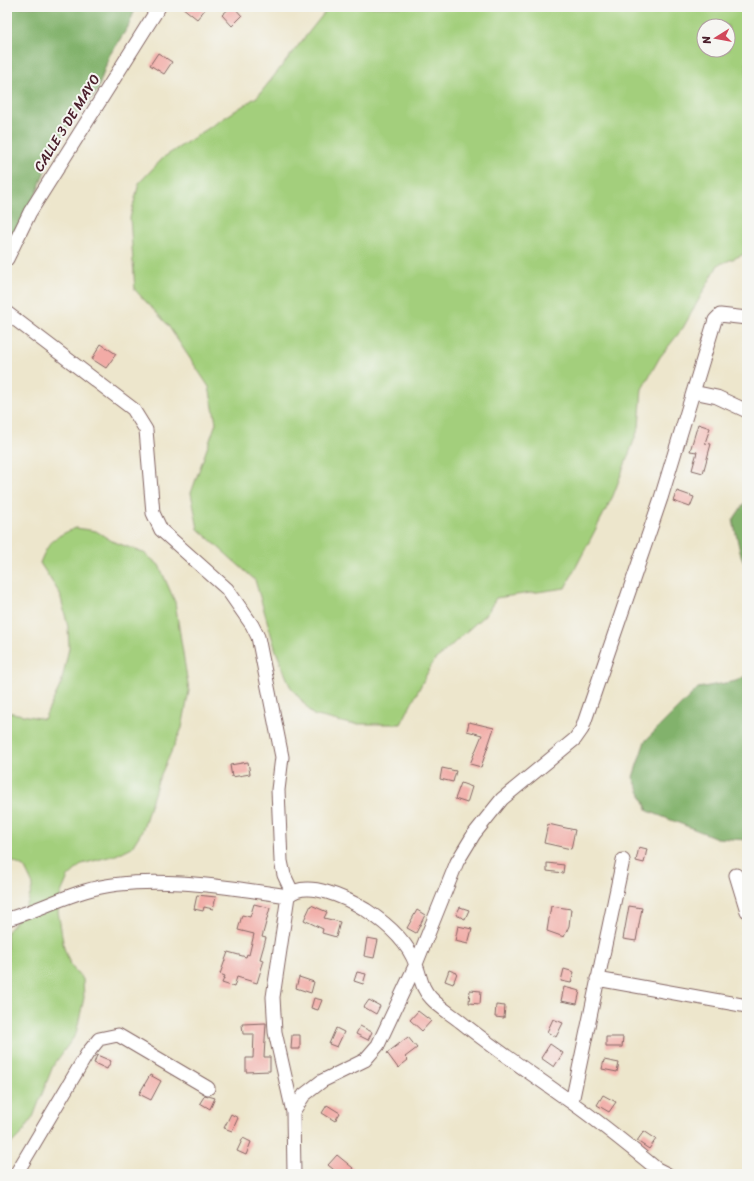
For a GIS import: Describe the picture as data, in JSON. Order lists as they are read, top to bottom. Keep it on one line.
{"streets":{"street":["CALLE 3 DE MAYO"]},"north":"left"}
